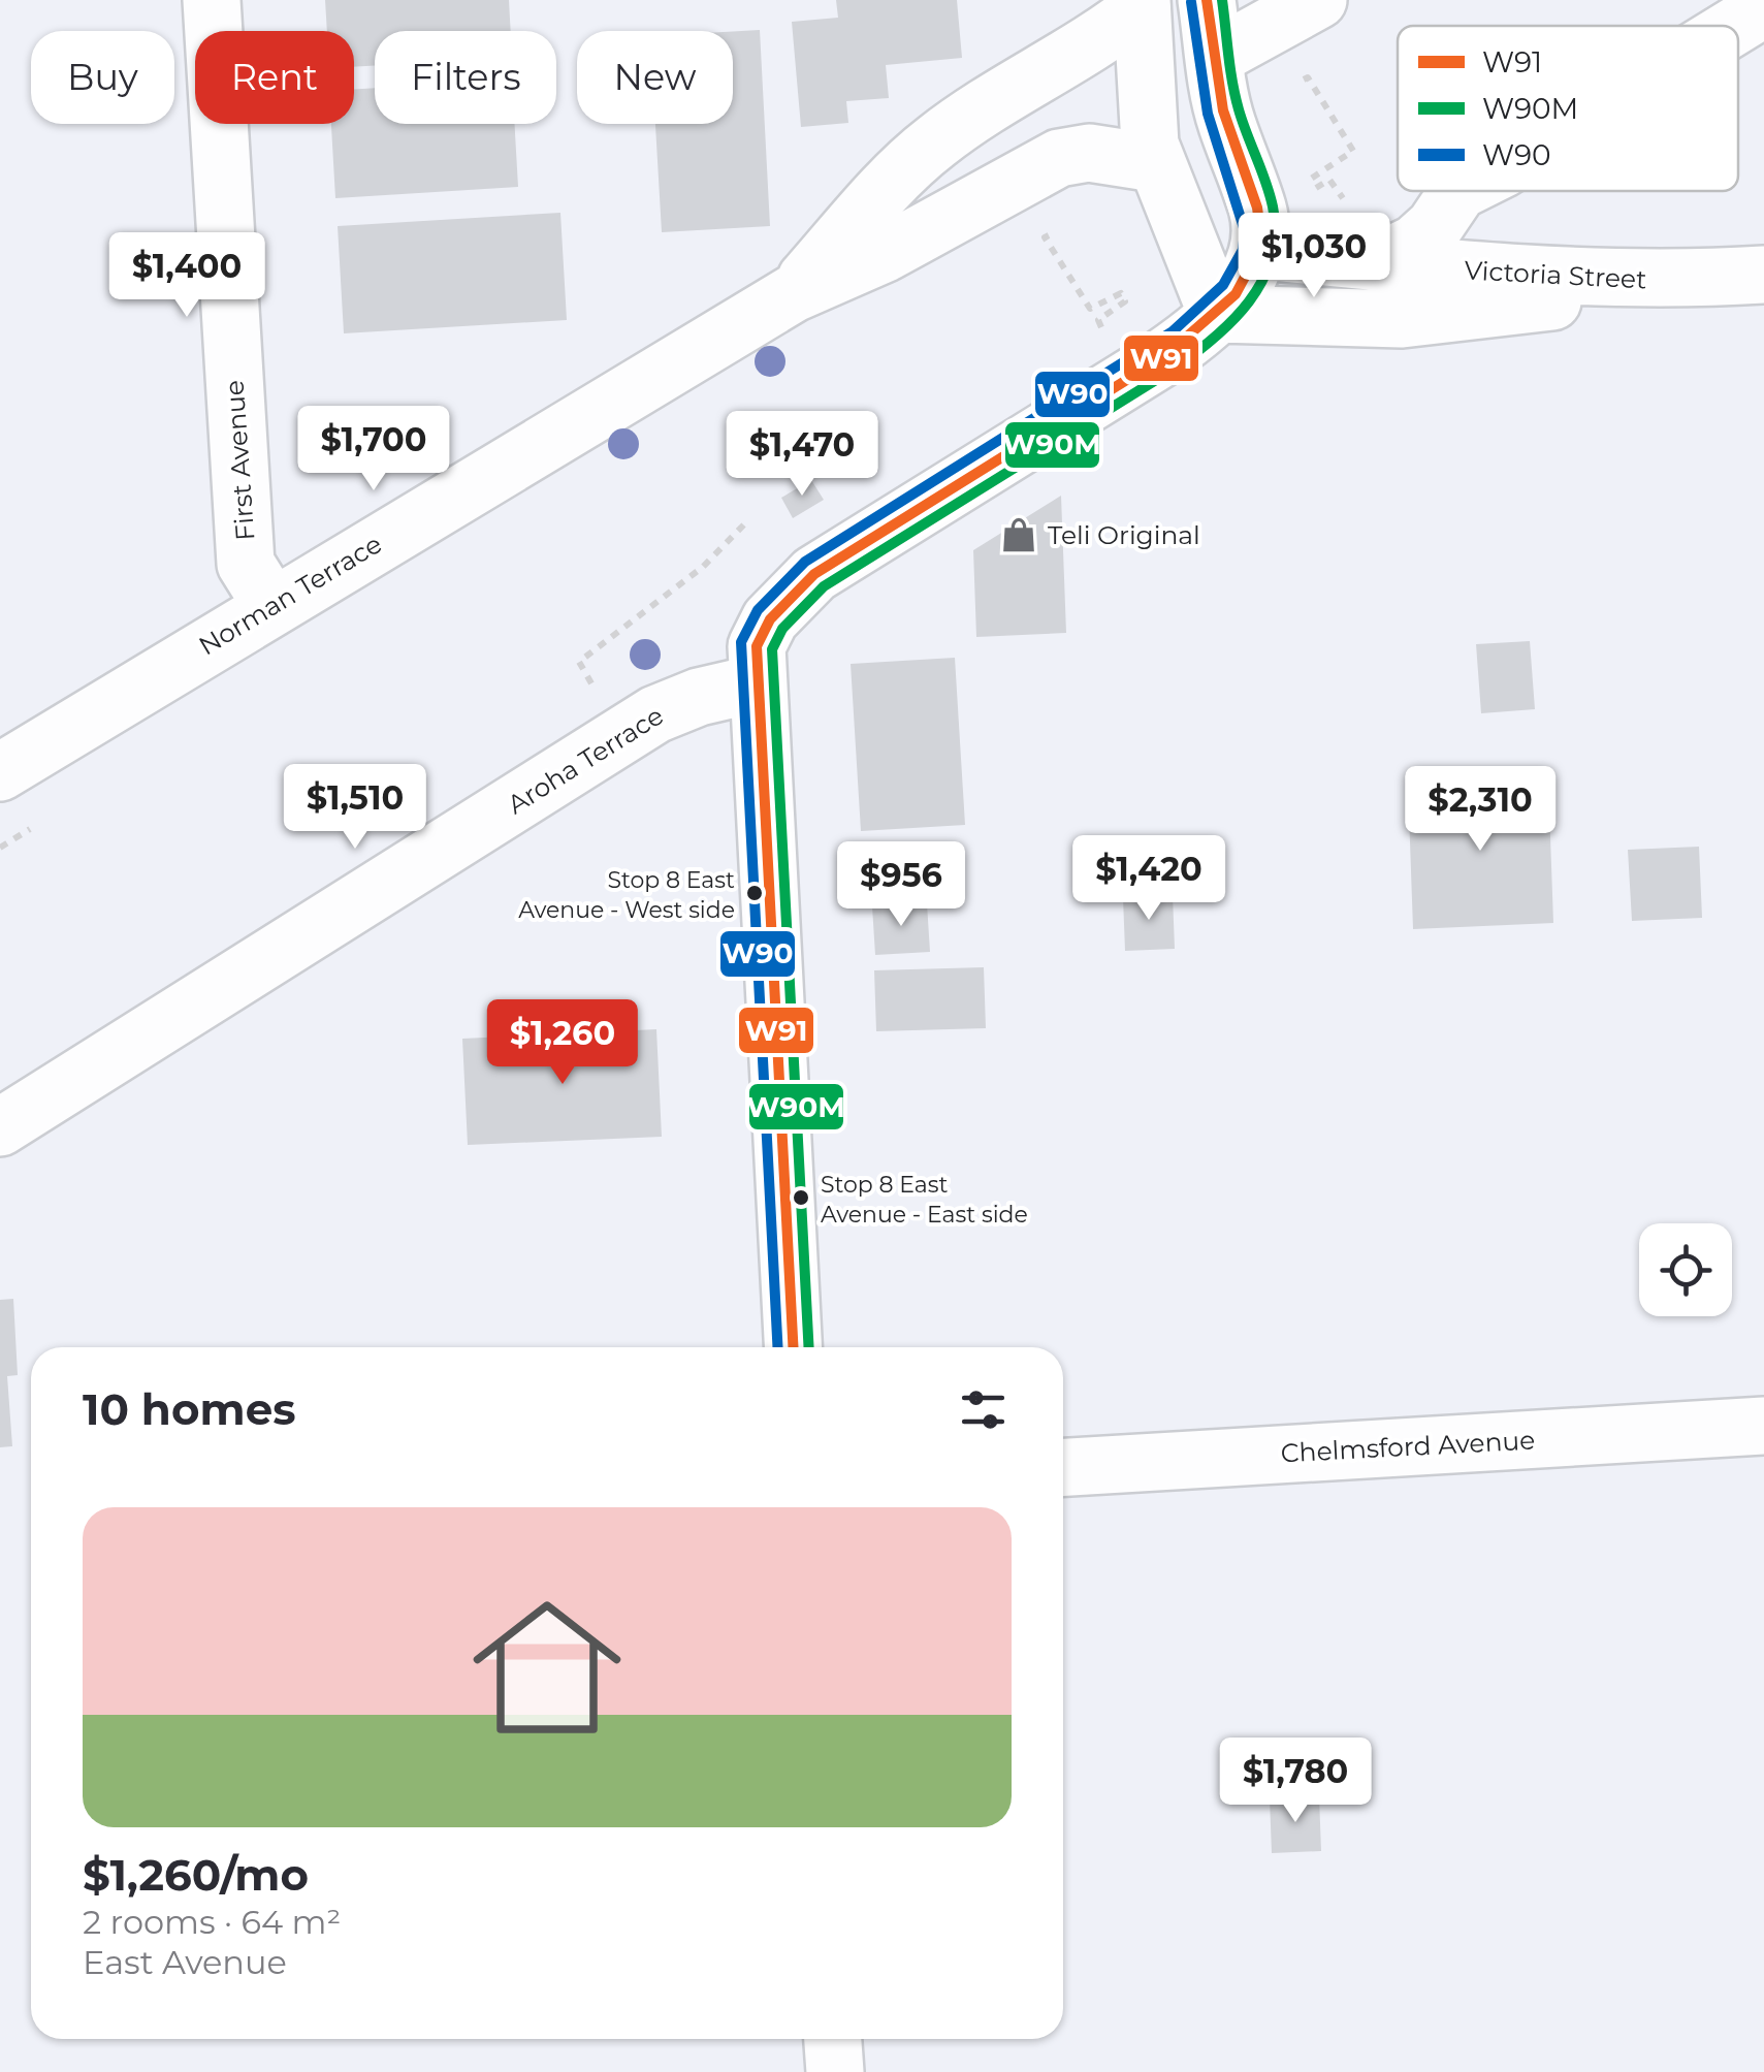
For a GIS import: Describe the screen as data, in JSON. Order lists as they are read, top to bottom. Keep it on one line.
{"streets":{"street":["Victoria Street","First Avenue","Norman Terrace","Aroha Terrace","Chelmsford Avenue"]},"crossings":[["First Avenue","Norman Terrace"]],"places":{"shop":["Teli Original"],"other":["Stop 8 East Avenue - West side","Stop 8 East Avenue - East side"]},"lines":["transit line W91","transit line W90M","transit line W90"],"legend":["W91","W90M","W90"],"page":{"chip":["Buy","Rent","Filters","New"],"price":["$1,030","$1,400","$1,700","$1,470","$1,510","$2,310","$1,420","$956","$1,260","$1,780"],"heading":"10 homes","list":[{"name":"$1,260/mo","note":"2 rooms · 64 m² · East Avenue"}]}}
